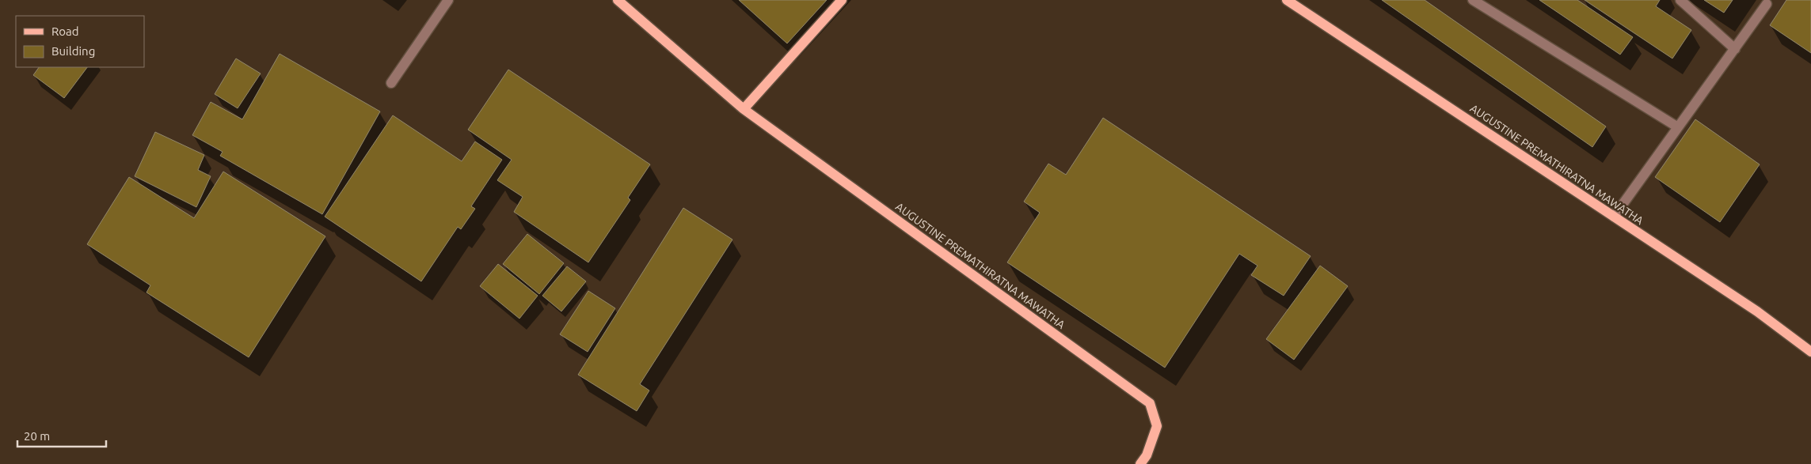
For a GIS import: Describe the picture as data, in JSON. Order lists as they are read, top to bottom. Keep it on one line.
{"streets":{"main road":["AUGUSTINE PREMATHIRATNA MAWATHA"]},"legend":["Road","Building"],"scale_bar":"20 m"}
